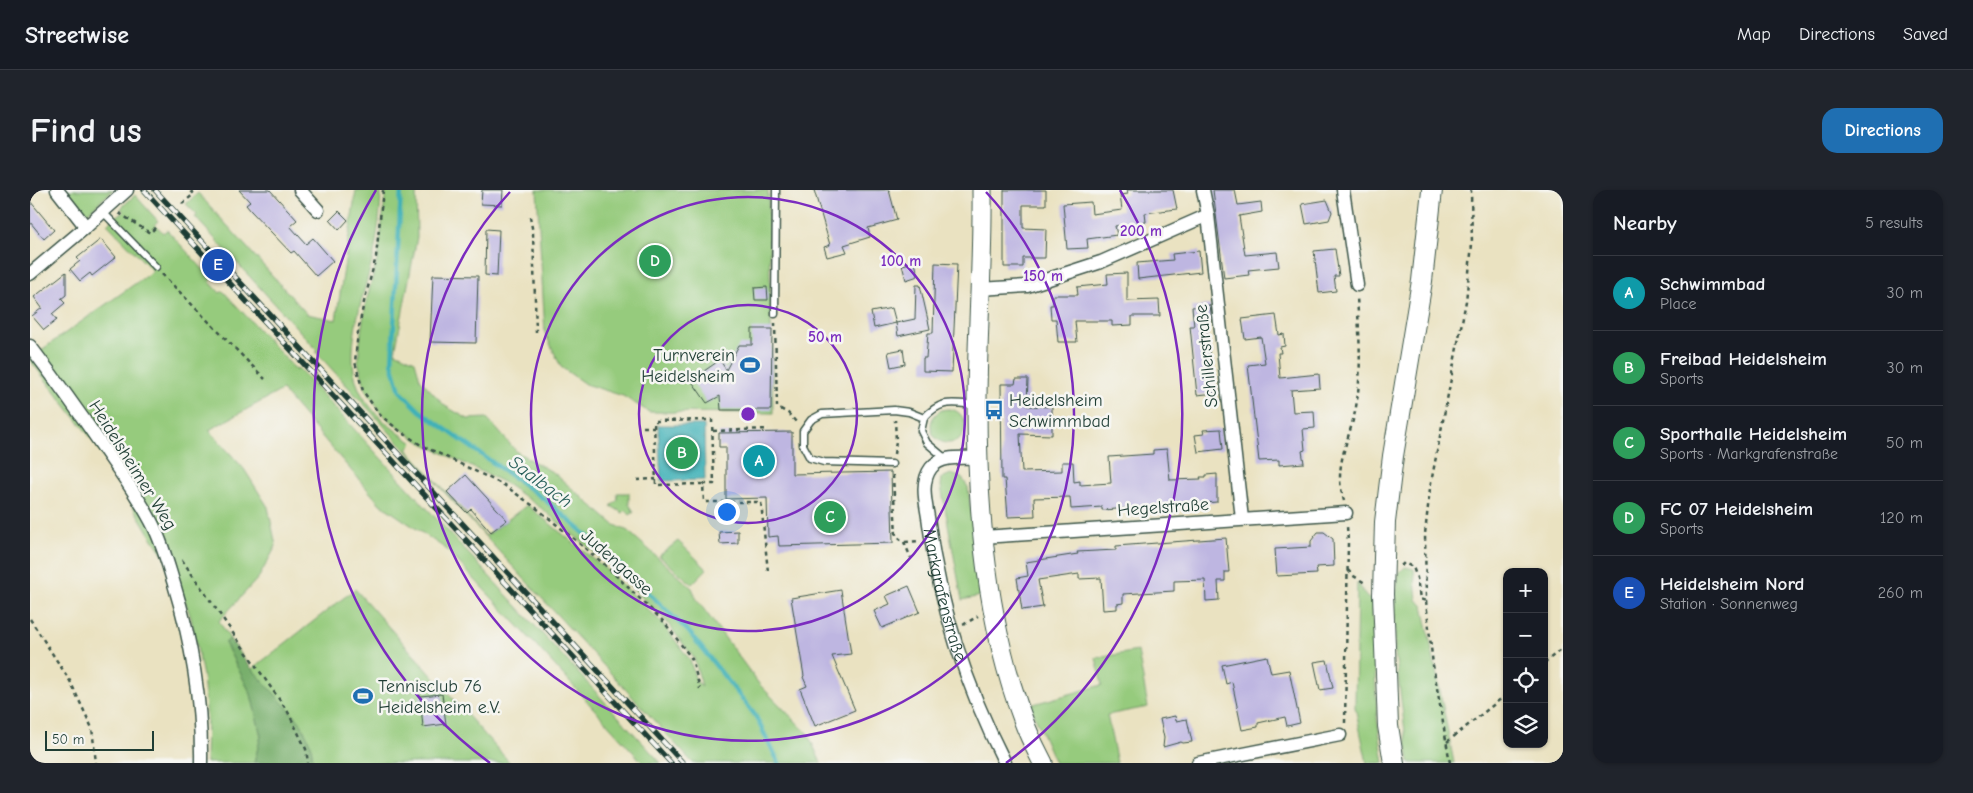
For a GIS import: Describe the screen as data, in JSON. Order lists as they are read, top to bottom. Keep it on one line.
{"streets":{"street":["Schillerstraße","Heidelsheimer Weg","Hegelstraße","Markgrafenstraße"],"path":["Judengasse"]},"crossings":[["Schillerstraße","Hegelstraße"]],"water":["Saalbach"],"places":{"sports":["Turnverein Heidelsheim","Tennisclub 76 Heidelsheim e.V."],"bus stop":["Heidelsheim Schwimmbad"]},"scale_bar":"50 m","page":{"header":"Streetwise","nav":["Map","Directions","Saved"],"buttons":"Directions","title":"Find us","heading":["Nearby","5 results"],"pins":["D","E","B","A","C"],"list":[{"mark":"A","name":"Schwimmbad","note":"Place","value":"30 m"},{"mark":"B","name":"Freibad Heidelsheim","note":"Sports","value":"30 m"},{"mark":"C","name":"Sporthalle Heidelsheim","note":"Sports · Markgrafenstraße","value":"50 m"},{"mark":"D","name":"FC 07 Heidelsheim","note":"Sports","value":"120 m"},{"mark":"E","name":"Heidelsheim Nord","note":"Station · Sonnenweg","value":"260 m"}],"map_buttons":["+","−"],"scale":"50 m"},"rings":["200 m","100 m","150 m","50 m"]}
